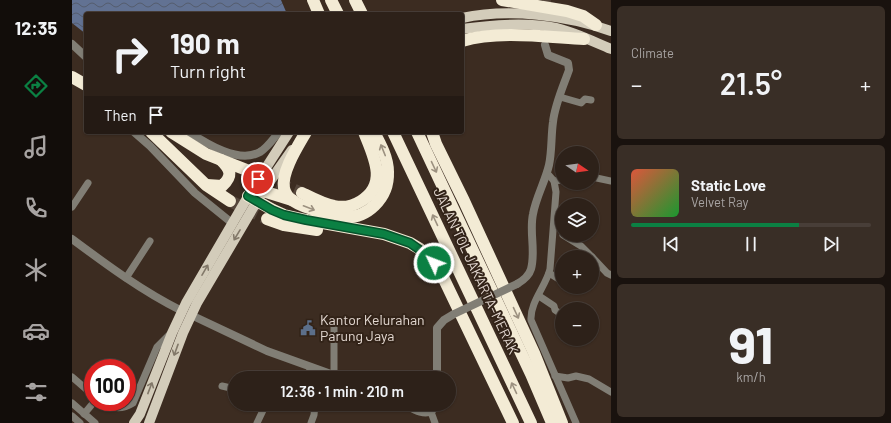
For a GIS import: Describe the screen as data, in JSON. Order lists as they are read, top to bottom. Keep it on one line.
{"streets":{"highway":["JALAN TOL JAKARTA–MERAK"]},"places":{"public building":["Kantor Kelurahan Parung Jaya"]},"north":"right","page":{"tabs":"12:35","tile":["Climate",["91","km/h"]],"turn":["190 m","Turn right"],"heat":["−","21.5°","+"],"then":"Then","map_buttons":["+","−"],"song":["Static Love","Velvet Ray"],"limit":"100","trip":"12:36 · 1 min · 210 m"}}
